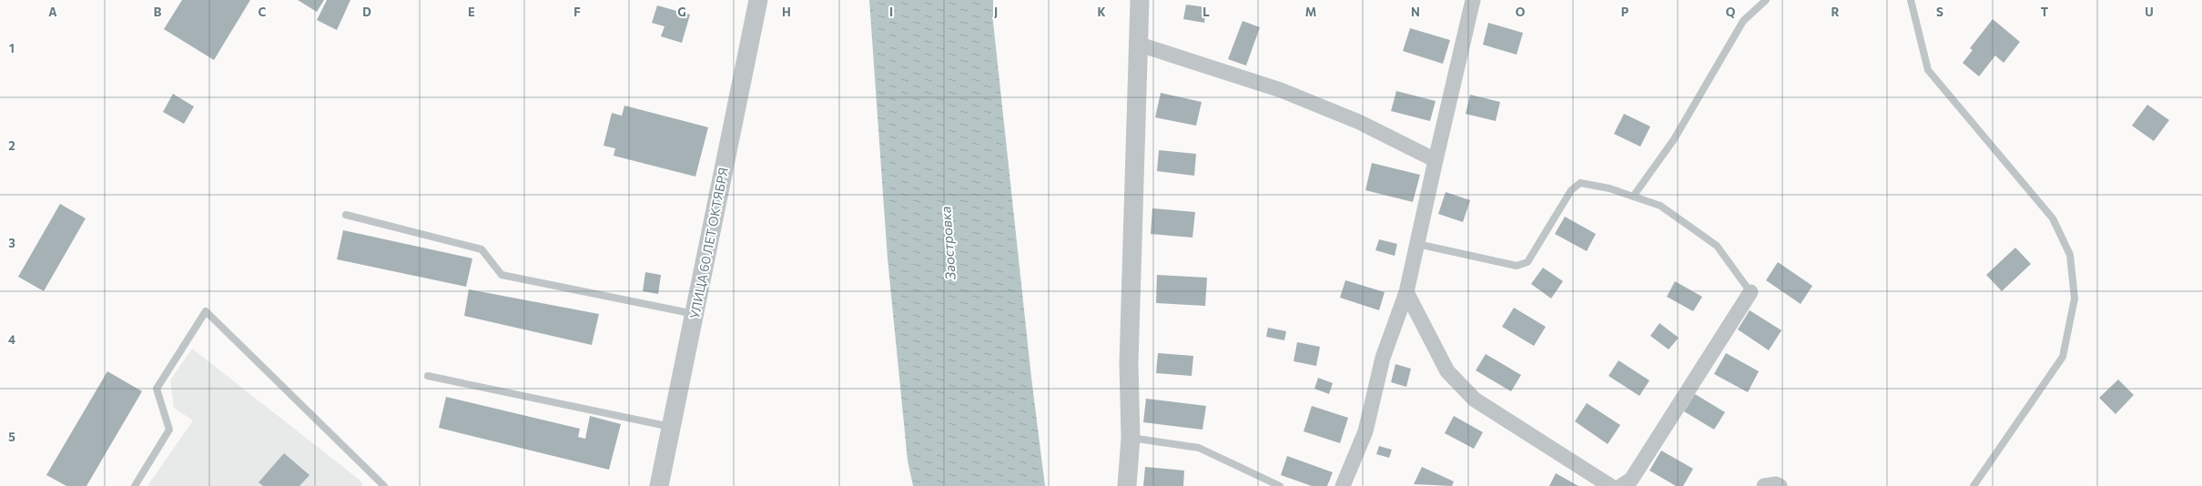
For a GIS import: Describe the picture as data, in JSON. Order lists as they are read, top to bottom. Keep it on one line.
{"streets":{"street":["УЛИЦА 60 ЛЕТ ОКТЯБРЯ"]},"water":["Заостровка"],"grid":{"columns":["A","B","C","D","E","F","G","H","I","J","K","L","M","N","O","P","Q","R","S","T","U"],"rows":["1","2","3","4","5"]}}
